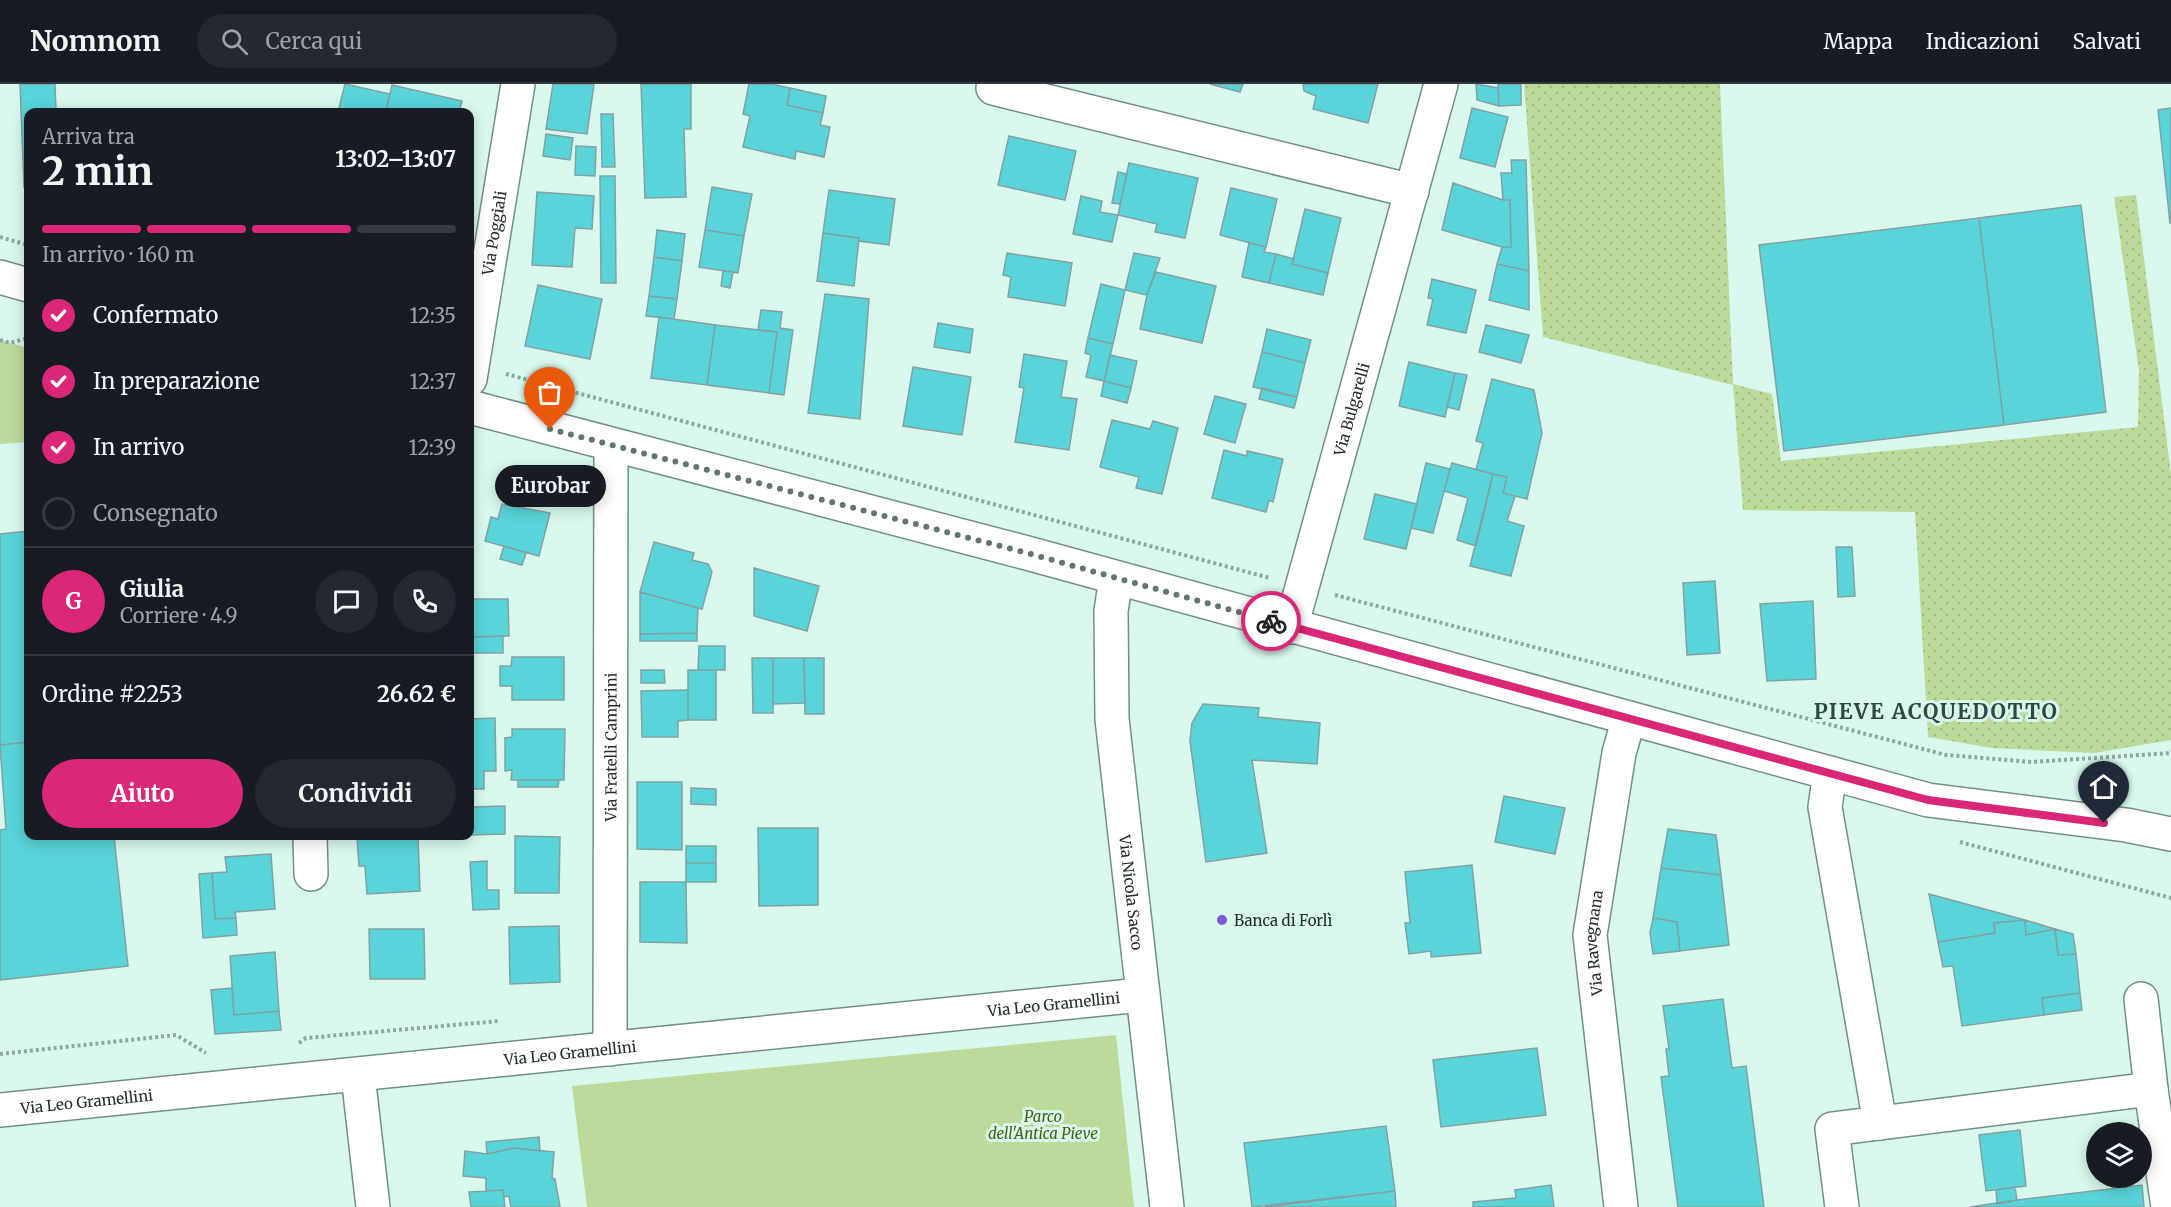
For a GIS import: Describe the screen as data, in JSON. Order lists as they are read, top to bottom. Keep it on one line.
{"streets":{"street":["Via Poggiali","Via Bulgarelli","Via Fratelli Camprini","Via Nicola Sacco","Via Ravegnana","Via Leo Gramellini"]},"crossings":[["Via Fratelli Camprini","Via Leo Gramellini"],["Via Nicola Sacco","Via Leo Gramellini"]],"districts":["PIEVE ACQUEDOTTO"],"parks":["Parco dell'Antica Pieve"],"places":["Eurobar","Banca di Forlì"],"page":{"header":"Nomnom","search":"Cerca qui","nav":["Mappa","Indicazioni","Salvati"],"heading":["2 min","Arriva tra","13:02–13:07"],"panel":["Giulia","Corriere · 4.9","Ordine #2253","26.62 €"],"bar":"In arrivo · 160 m","list":[["Confermato","12:35"],["In preparazione","12:37"],["In arrivo","12:39"],"Consegnato"],"bubble":"Eurobar","round":"G","buttons":["Aiuto","Condividi"]}}
